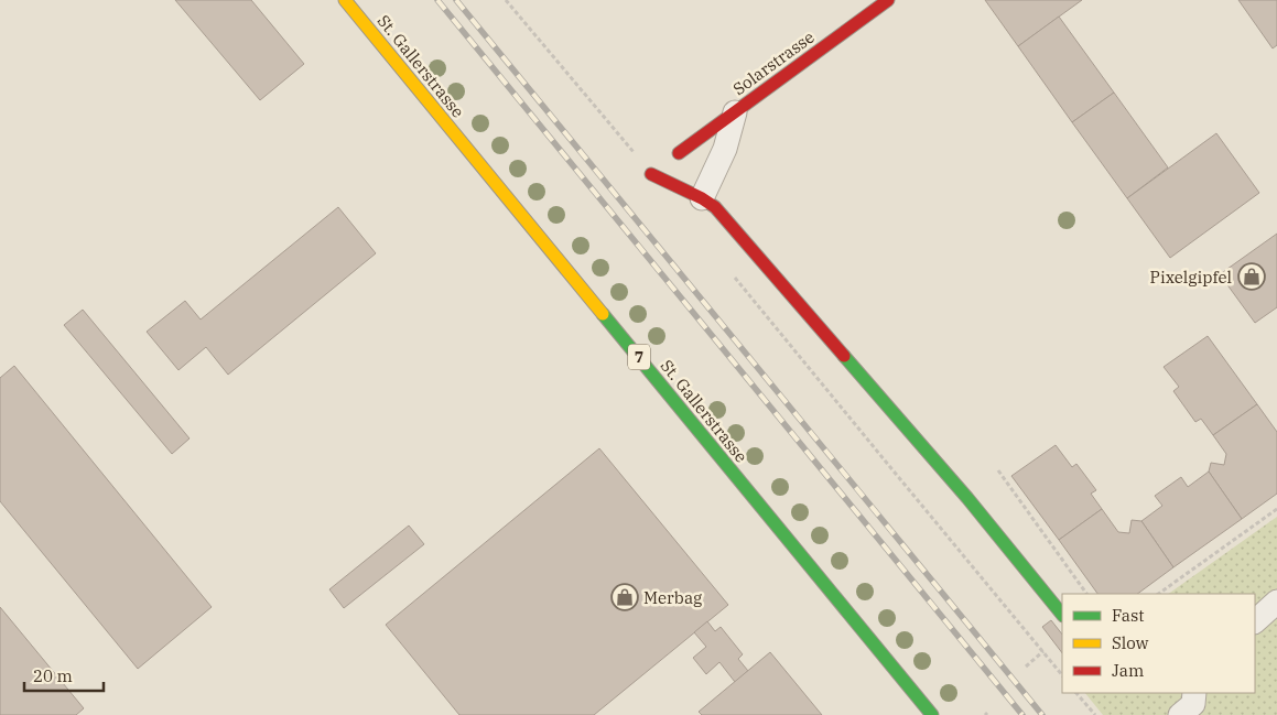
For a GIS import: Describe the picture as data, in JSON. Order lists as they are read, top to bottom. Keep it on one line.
{"streets":{"main road":["Solarstrasse","St. Gallerstrasse","7"]},"places":{"shop":["Pixelgipfel","Merbag"]},"legend":["Fast","Slow","Jam"],"scale_bar":"20 m"}
